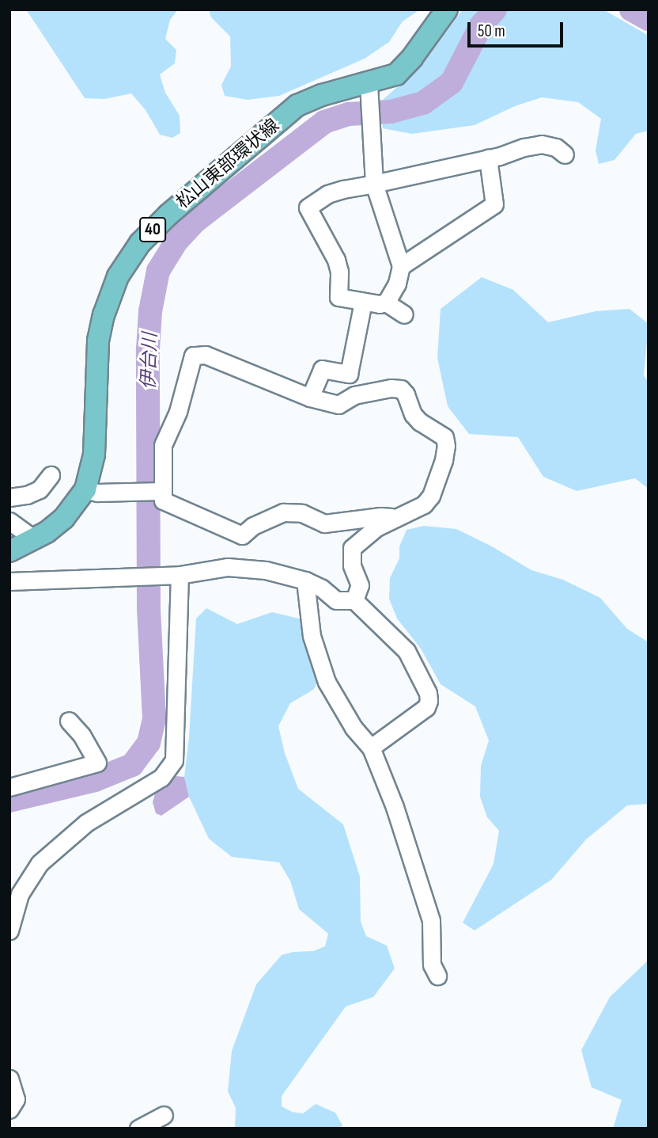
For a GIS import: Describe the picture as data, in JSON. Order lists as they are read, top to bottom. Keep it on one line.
{"streets":{"main road":["松山東部環状線","40"]},"water":["伊台川"],"scale_bar":"50 m"}
